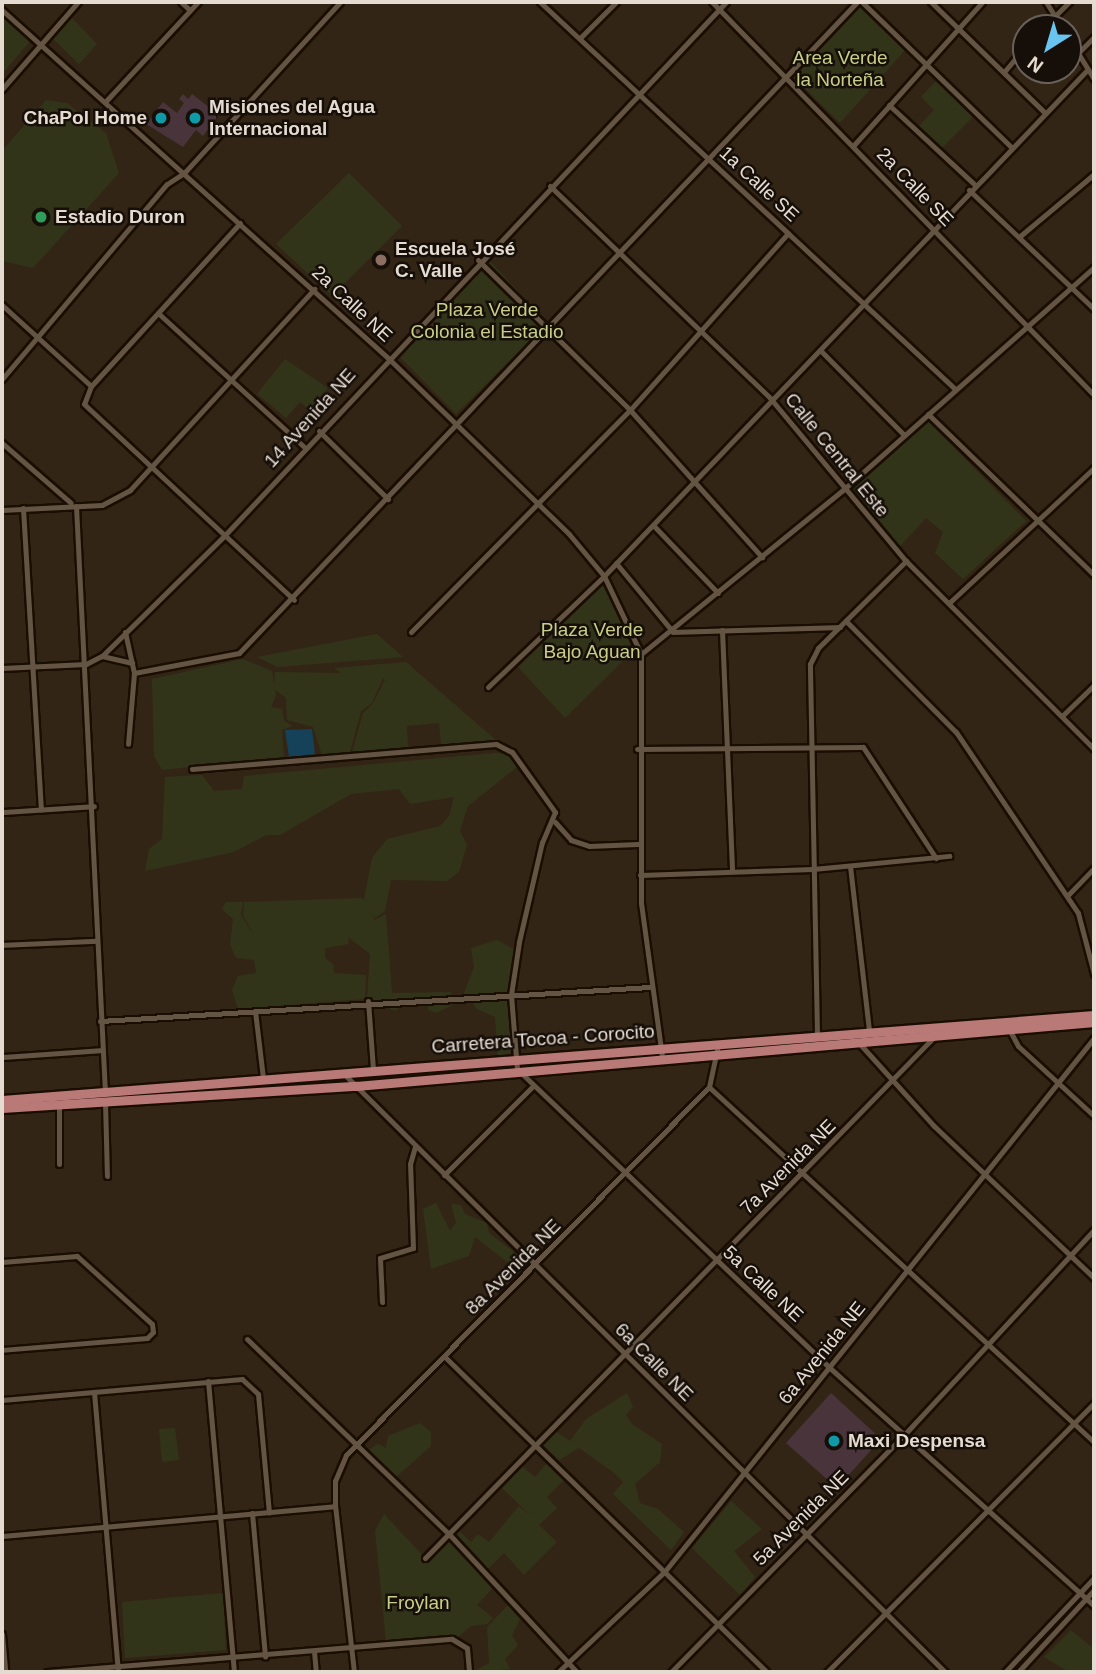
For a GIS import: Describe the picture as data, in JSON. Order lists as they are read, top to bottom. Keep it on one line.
{"streets":{"main road":["Carretera Tocoa - Corocito"],"street":["1a Calle SE","2a Calle SE","2a Calle NE","14 Avenida NE","Calle Central Este","7a Avenida NE","8a Avenida NE","5a Calle NE","6a Avenida NE","6a Calle NE","5a Avenida NE"]},"crossings":[["1a Calle SE","14 Avenida NE"],["2a Calle SE","14 Avenida NE"],["2a Calle NE","14 Avenida NE"],["14 Avenida NE","Calle Central Este"],["Carretera Tocoa - Corocito","7a Avenida NE"],["Carretera Tocoa - Corocito","5a Calle NE"],["Carretera Tocoa - Corocito","6a Calle NE"],["7a Avenida NE","5a Calle NE"],["7a Avenida NE","6a Calle NE"],["8a Avenida NE","5a Calle NE"],["8a Avenida NE","6a Calle NE"],["5a Calle NE","6a Avenida NE"],["5a Calle NE","5a Avenida NE"],["6a Avenida NE","6a Calle NE"],["6a Calle NE","5a Avenida NE"]],"parks":["Area Verde la Norteña","Plaza Verde Colonia el Estadio","Plaza Verde Bajo Aguan","Froylan"],"places":["ChaPol Home","Misiones del Agua Internacional","Estadio Duron","Escuela José C. Valle","Maxi Despensa"],"north":"bottom left"}
